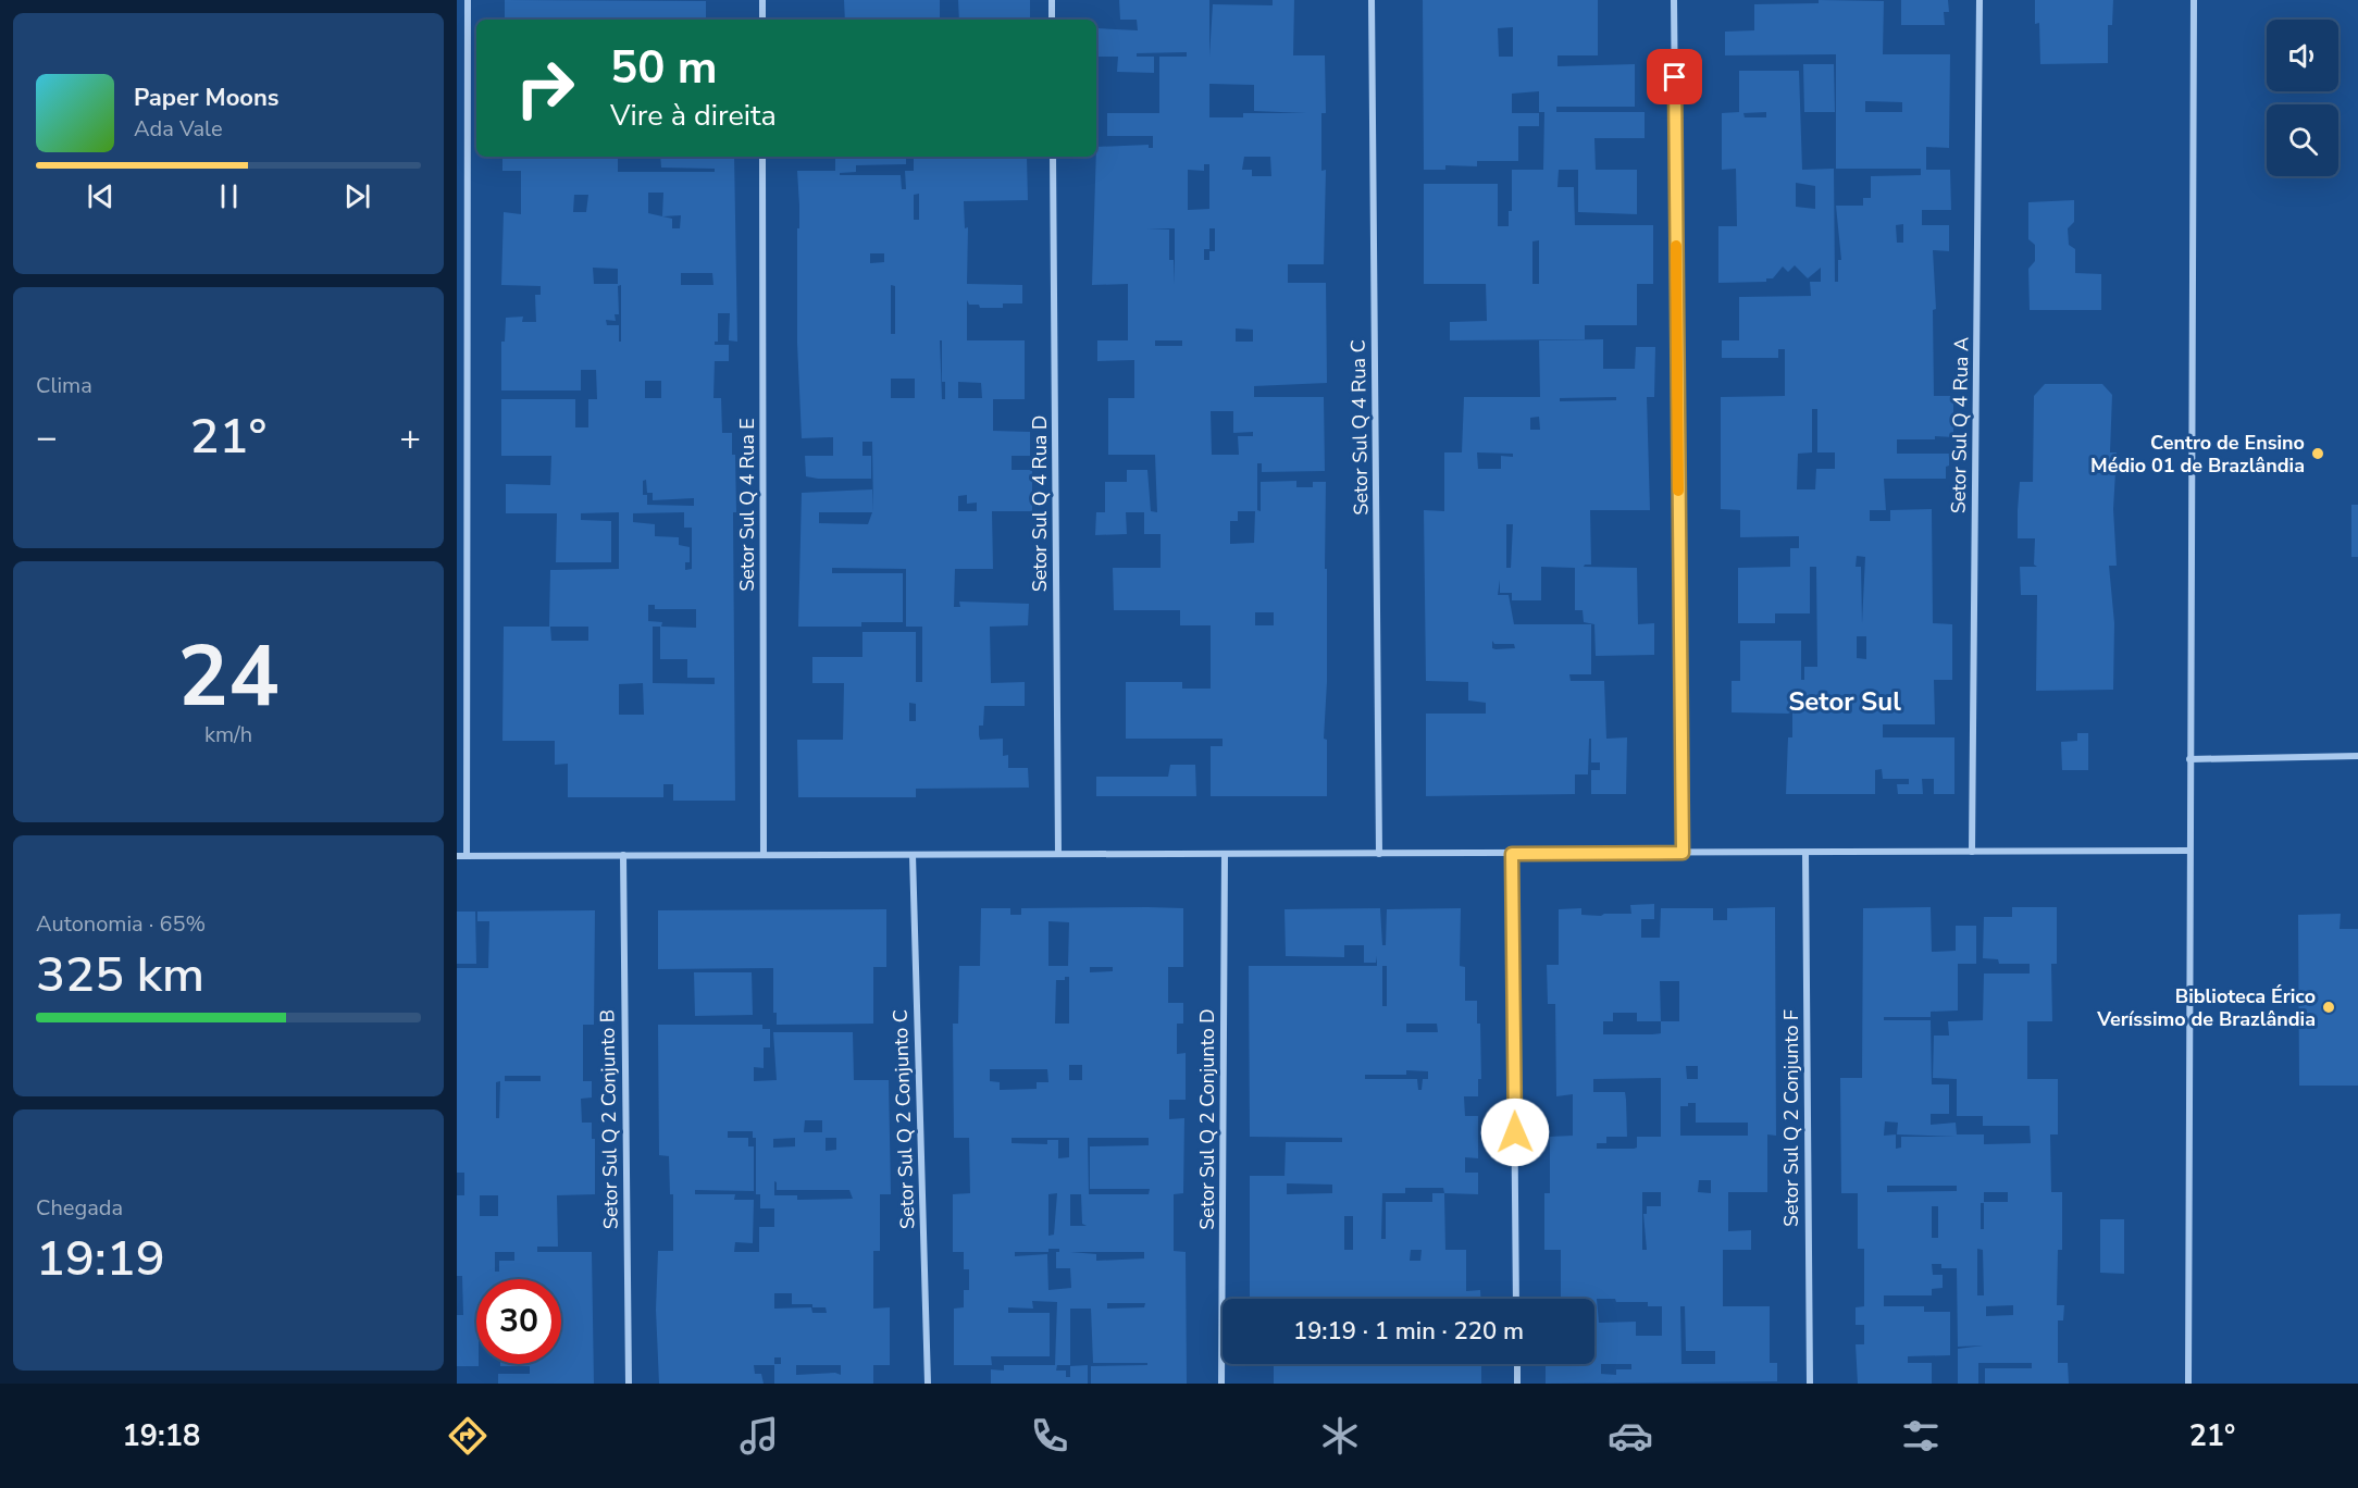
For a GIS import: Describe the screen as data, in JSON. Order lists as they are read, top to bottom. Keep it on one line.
{"streets":{"street":["Setor Sul Q 4 Rua A","Setor Sul Q 4 Rua C","Setor Sul Q 4 Rua D","Setor Sul Q 4 Rua E","Setor Sul Q 2 Conjunto F","Setor Sul Q 2 Conjunto B","Setor Sul Q 2 Conjunto C","Setor Sul Q 2 Conjunto D"]},"districts":["Setor Sul"],"places":["Centro de Ensino Médio 01 de Brazlândia","Biblioteca Érico Veríssimo de Brazlândia"],"page":{"turn":["50 m","Vire à direita"],"song":["Paper Moons","Ada Vale"],"tile":["Clima",["24","km/h"],["Autonomia · 65%","325 km"],["Chegada","19:19"]],"heat":["−","21°","+"],"limit":"30","trip":"19:19 · 1 min · 220 m","tabs":["19:18","21°"]}}
